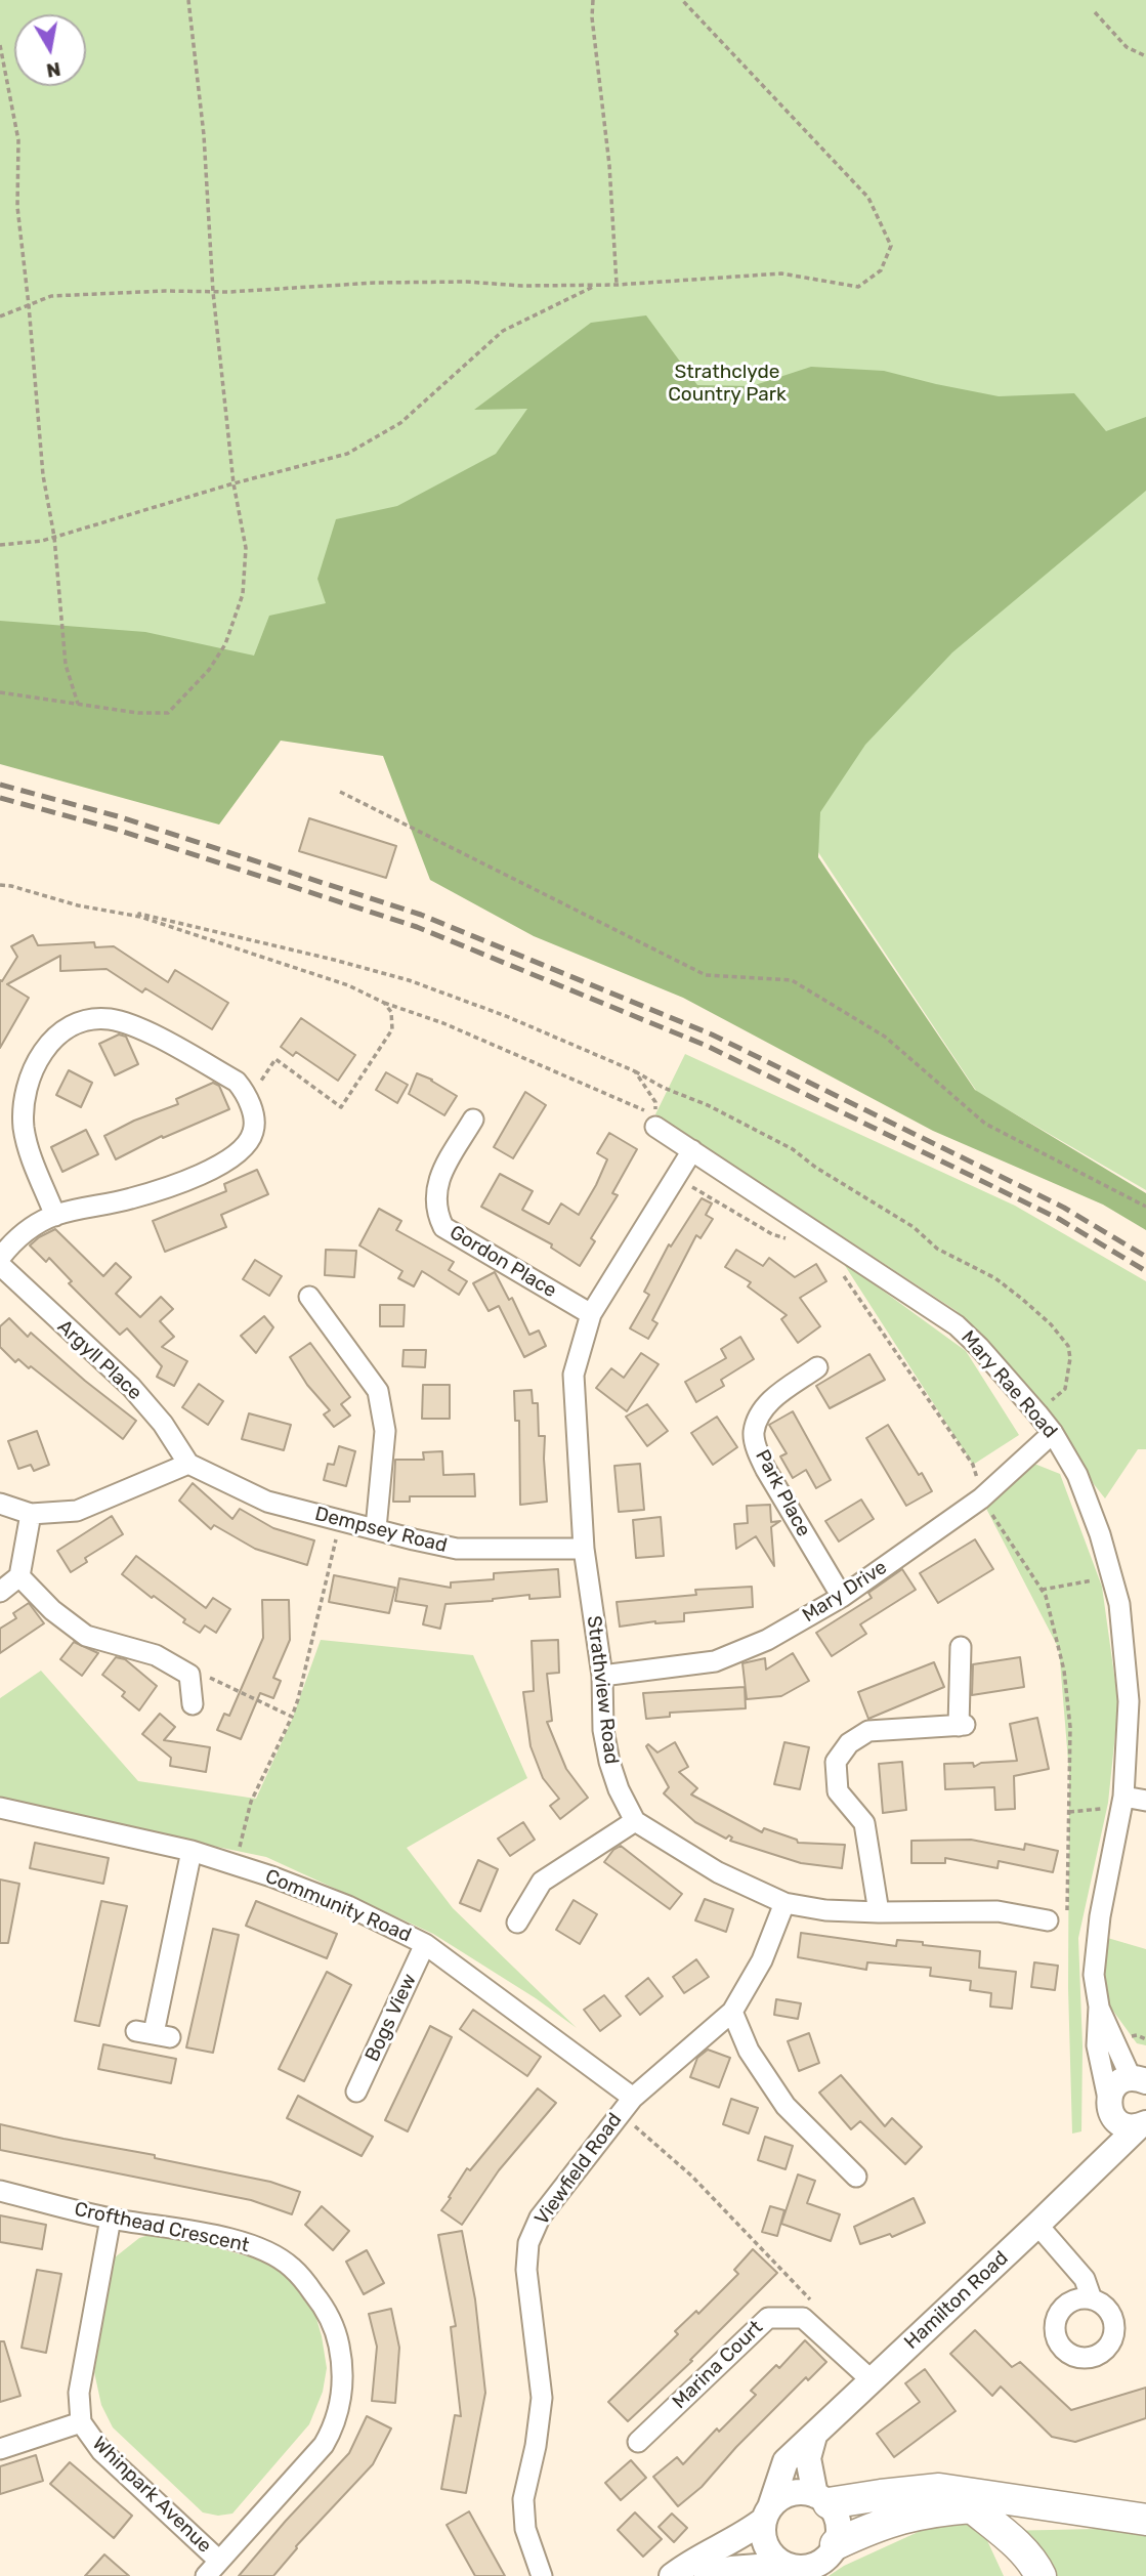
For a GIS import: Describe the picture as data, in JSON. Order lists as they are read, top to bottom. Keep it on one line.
{"streets":{"main road":["Hamilton Road"],"street":["Gordon Place","Argyll Place","Mary Rae Road","Park Place","Dempsey Road","Mary Drive","Strathview Road","Community Road","Bogs View","Viewfield Road","Crofthead Crescent","Marina Court","Whinpark Avenue"]},"crossings":[["Gordon Place","Strathview Road"],["Argyll Place","Dempsey Road"],["Mary Rae Road","Mary Drive"],["Mary Rae Road","Strathview Road"],["Park Place","Mary Drive"],["Dempsey Road","Strathview Road"],["Mary Drive","Strathview Road"],["Community Road","Bogs View"],["Community Road","Viewfield Road"],["Crofthead Crescent","Whinpark Avenue"],["Hamilton Road","Marina Court"]],"parks":["Strathclyde Country Park"],"north":"bottom"}
